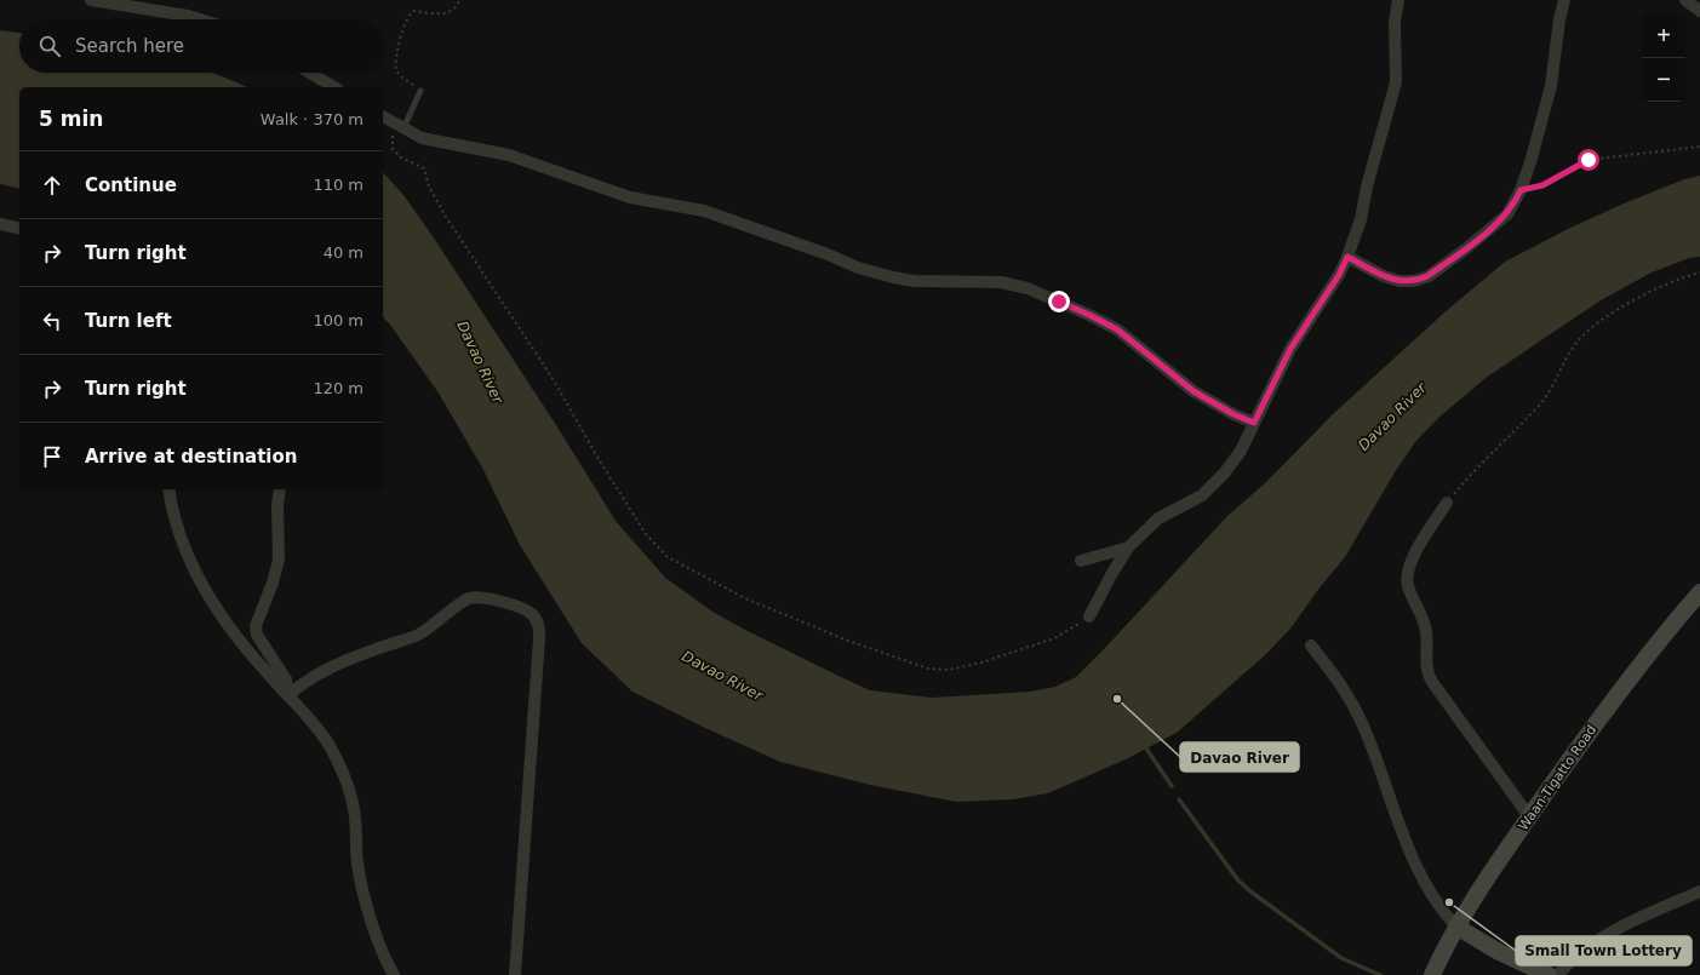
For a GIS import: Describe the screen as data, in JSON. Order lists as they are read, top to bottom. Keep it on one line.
{"streets":{"street":["Waan-Tigatto Road"]},"water":["Davao River"],"places":["Davao River","Small Town Lottery"],"page":{"map_buttons":["+","−"],"search":"Search here","heading":["5 min","Walk · 370 m"],"list":[["Continue","110 m"],["Turn right","40 m"],["Turn left","100 m"],["Turn right","120 m"],"Arrive at destination"]}}
